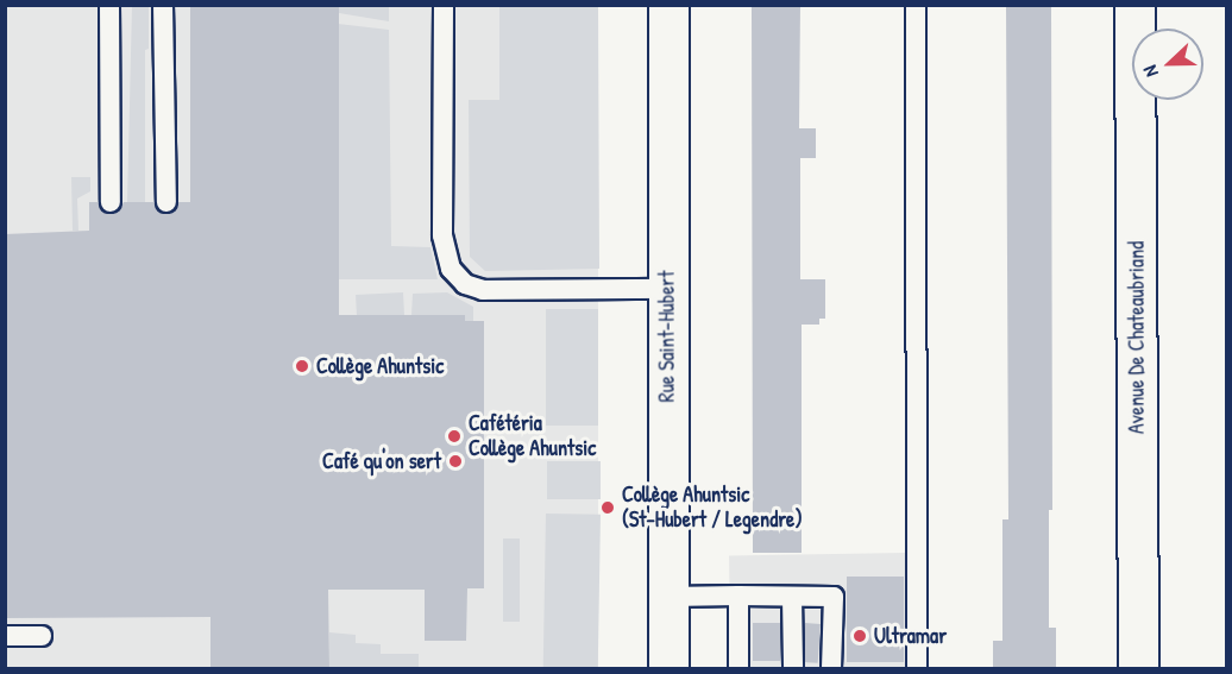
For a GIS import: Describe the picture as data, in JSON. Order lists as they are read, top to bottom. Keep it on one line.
{"streets":{"main road":["Rue Saint-Hubert","Avenue De Chateaubriand"]},"places":["Collège Ahuntsic","Cafétéria Collège Ahuntsic","Café qu'on sert","Collège Ahuntsic (St-Hubert / Legendre)","Ultramar"],"north":"left"}
